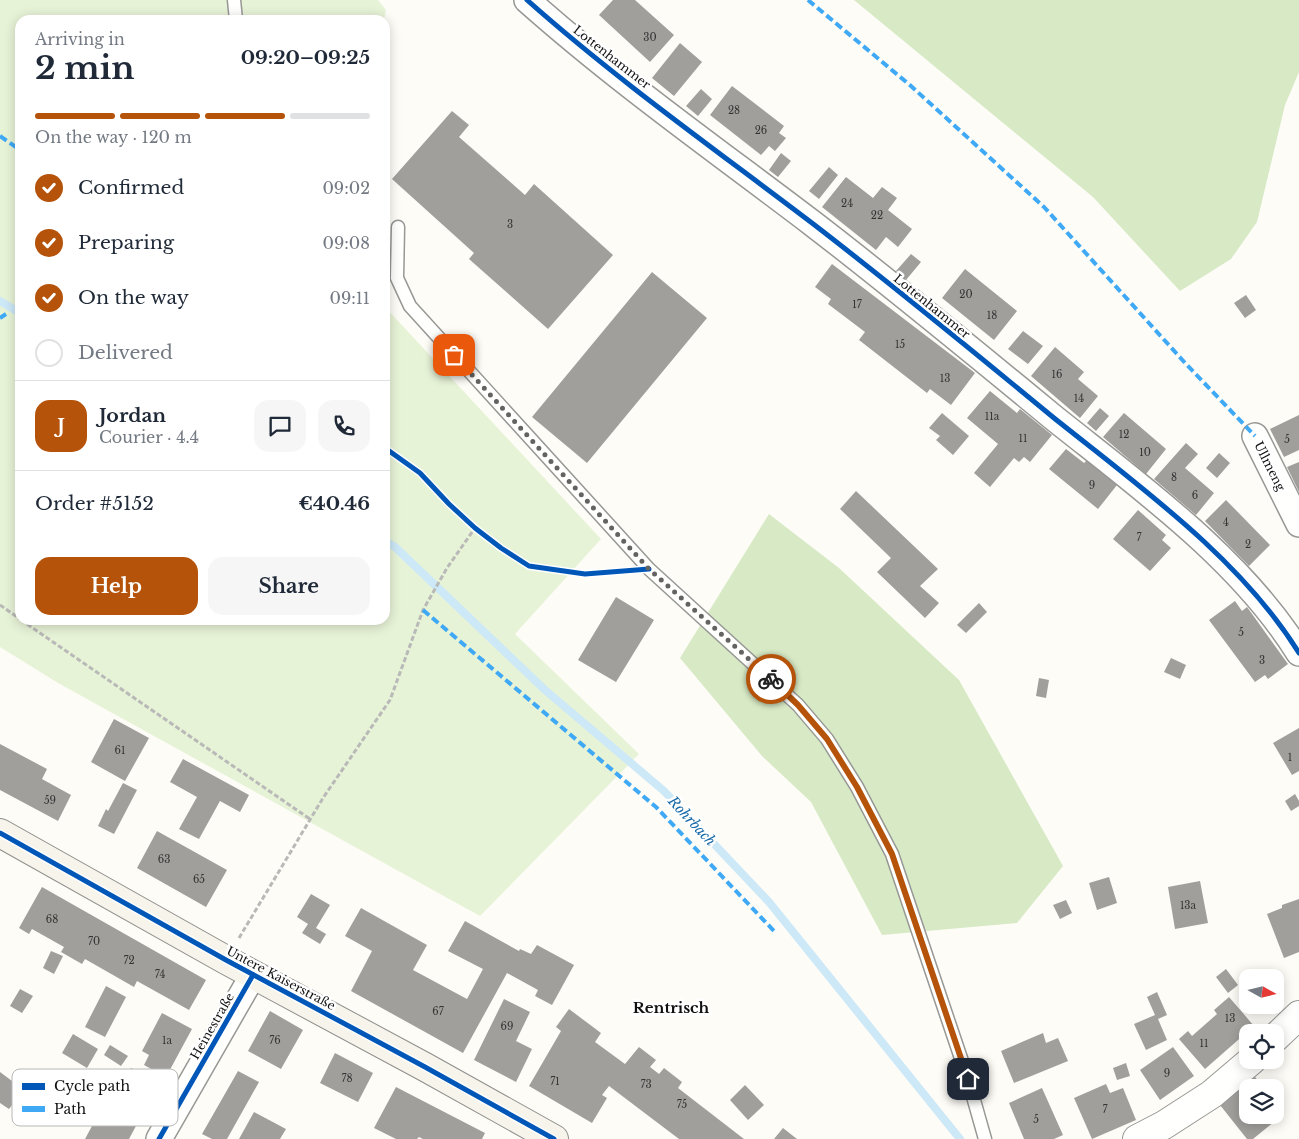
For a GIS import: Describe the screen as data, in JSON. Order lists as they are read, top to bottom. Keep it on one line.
{"streets":{"main road":["Untere Kaiserstraße"],"street":["Lottenhammer","Ullmeng","Heinestraße"]},"crossings":[["Untere Kaiserstraße","Heinestraße"]],"districts":["Rentrisch"],"water":["Rohrbach"],"house_numbers":["30","28","26","24","22","3","20","17","18","15","16","13","14","11a","12","11","5","10","8","9","6","4","7","2","5","3","61","1","59","63","65","13a","68","70","72","74","67","13","69","1a","76","11","9","78","71","73","75","7","5"],"legend":["Cycle path","Path"],"north":"right","page":{"heading":["2 min","Arriving in","09:20–09:25"],"panel":["Jordan","Courier · 4.4","Order #5152","€40.46"],"bar":"On the way · 120 m","list":[["Confirmed","09:02"],["Preparing","09:08"],["On the way","09:11"],"Delivered"],"round":"J","buttons":["Help","Share"]}}
